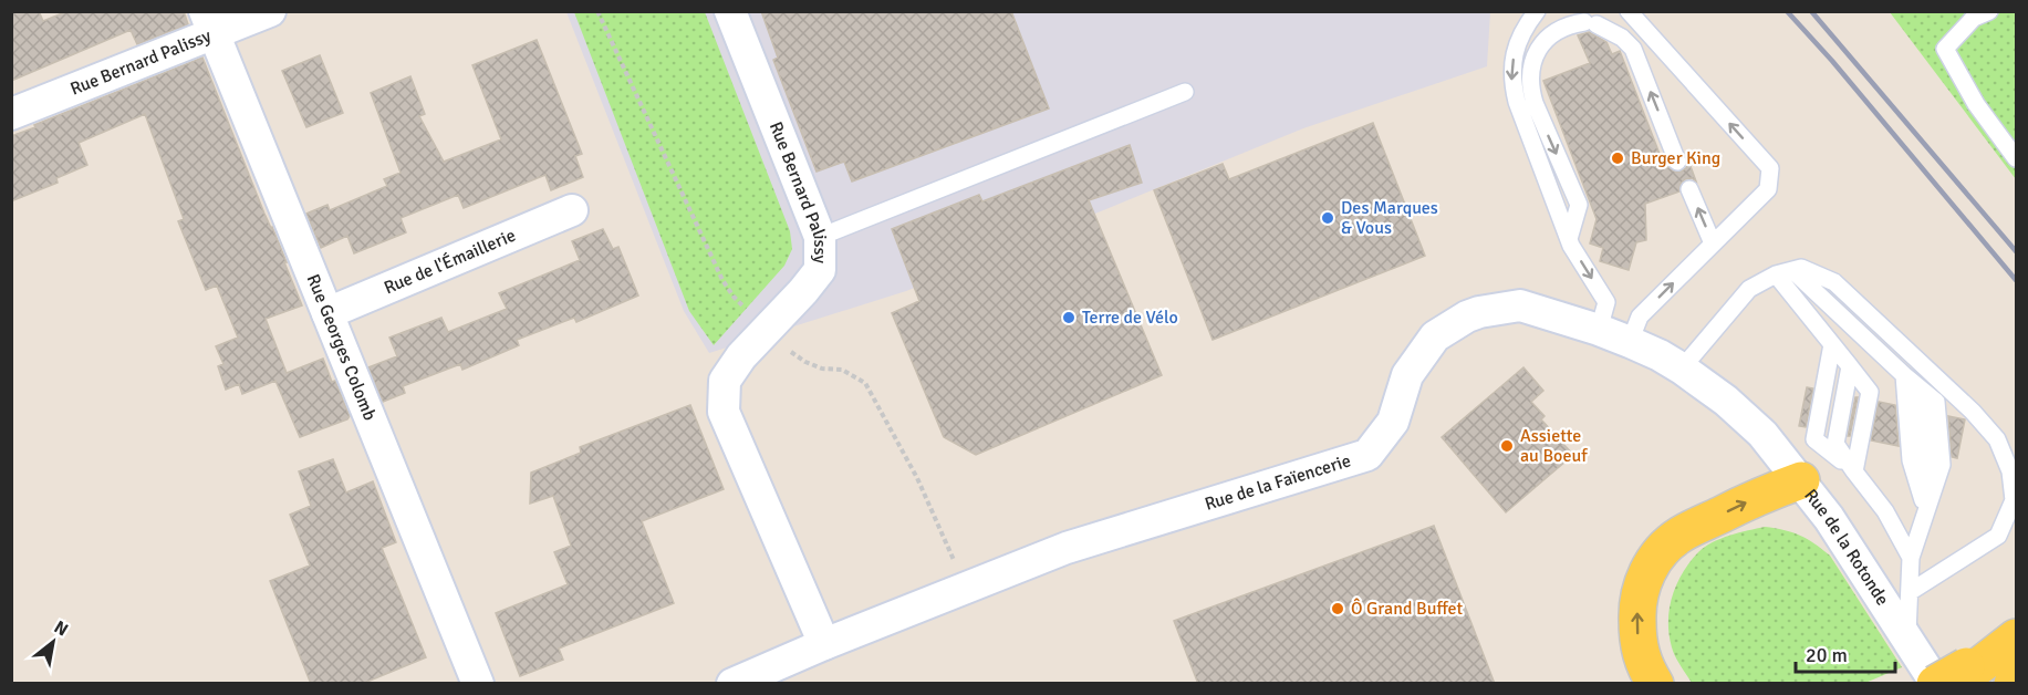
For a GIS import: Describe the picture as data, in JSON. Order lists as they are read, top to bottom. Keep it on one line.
{"streets":{"street":["Rue Bernard Palissy","Rue de l'Émaillerie","Rue Georges Colomb","Rue de la Faïencerie","Rue de la Rotonde"]},"crossings":[["Rue Bernard Palissy","Rue Georges Colomb"],["Rue Bernard Palissy","Rue de la Faïencerie"],["Rue de l'Émaillerie","Rue Georges Colomb"],["Rue de la Faïencerie","Rue de la Rotonde"]],"places":["Burger King","Des Marques & Vous","Terre de Vélo","Assiette au Boeuf","Ô Grand Buffet"],"scale_bar":"20 m","north":"top right"}
